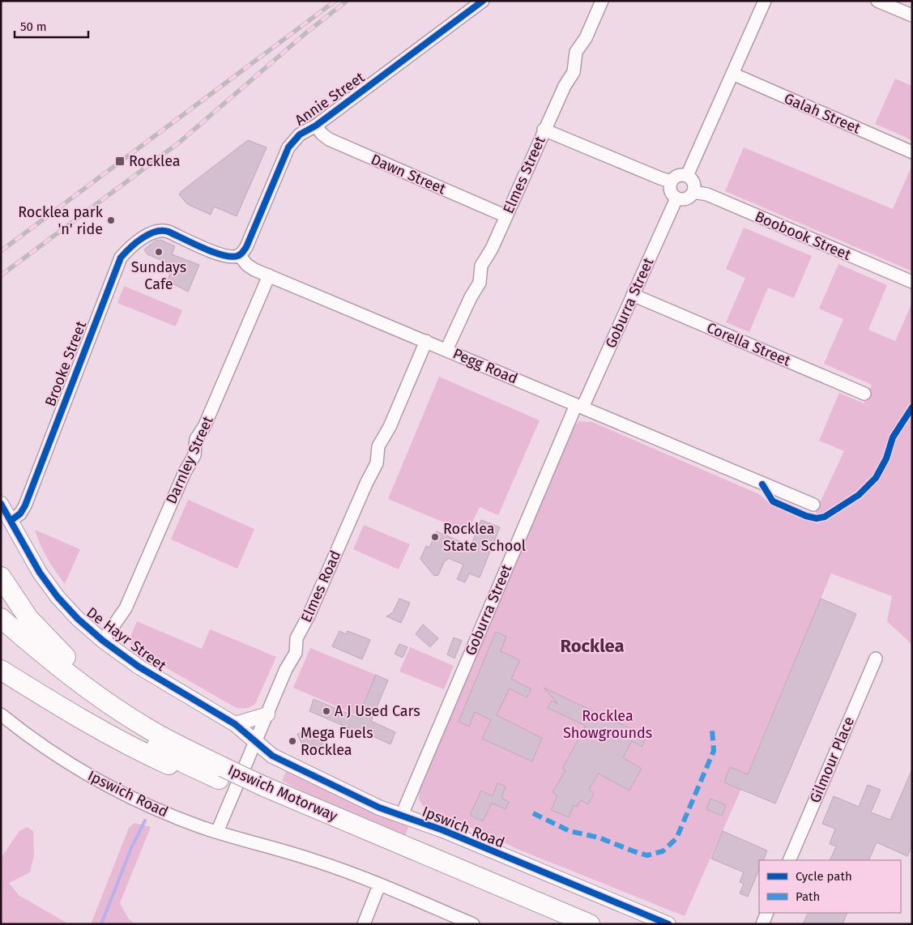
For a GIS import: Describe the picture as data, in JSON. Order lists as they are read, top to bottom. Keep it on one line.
{"streets":{"highway":["Ipswich Motorway"],"street":["Annie Street","Galah Street","Dawn Street","Elmes Street","Boobook Street","Goburra Street","Corella Street","Brooke Street","Pegg Road","Darnley Street","Elmes Road","De Hayr Street","Gilmour Place","Ipswich Road"]},"crossings":[["Annie Street","Dawn Street"],["Annie Street","Brooke Street"],["Annie Street","Pegg Road"],["Dawn Street","Elmes Street"],["Elmes Street","Pegg Road"],["Boobook Street","Goburra Street"],["Goburra Street","Corella Street"],["Goburra Street","Pegg Road"],["Goburra Street","Ipswich Road"],["Brooke Street","Pegg Road"],["Brooke Street","De Hayr Street"],["Pegg Road","Darnley Street"],["Pegg Road","Elmes Road"],["Darnley Street","De Hayr Street"],["Elmes Road","De Hayr Street"],["Elmes Road","Ipswich Road"],["De Hayr Street","Ipswich Road"]],"districts":["Rocklea"],"parks":["Rocklea Showgrounds"],"places":{"transit":["Rocklea"],"other":["Rocklea park 'n' ride","Sundays Cafe","Rocklea State School","A J Used Cars","Mega Fuels Rocklea"]},"legend":["Cycle path","Path"],"scale_bar":"50 m"}
